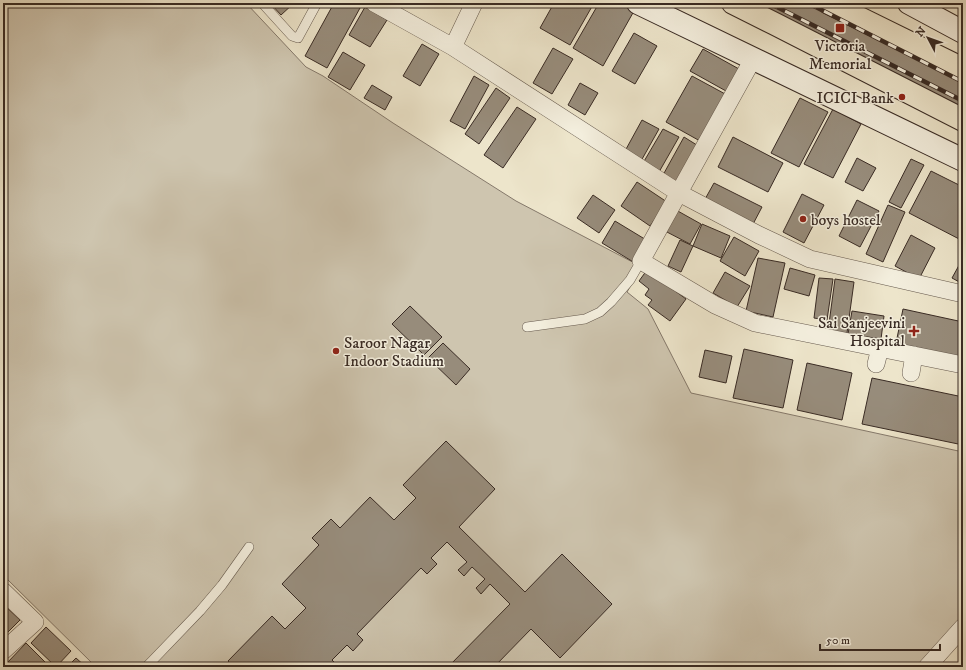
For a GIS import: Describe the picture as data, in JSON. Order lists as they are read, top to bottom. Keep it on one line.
{"places":{"transit":["Victoria Memorial"],"other":["ICICI Bank","boys hostel","Saroor Nagar Indoor Stadium"],"health":["Sai Sanjeevini Hospital"]},"scale_bar":"50 m","north":"top left"}
